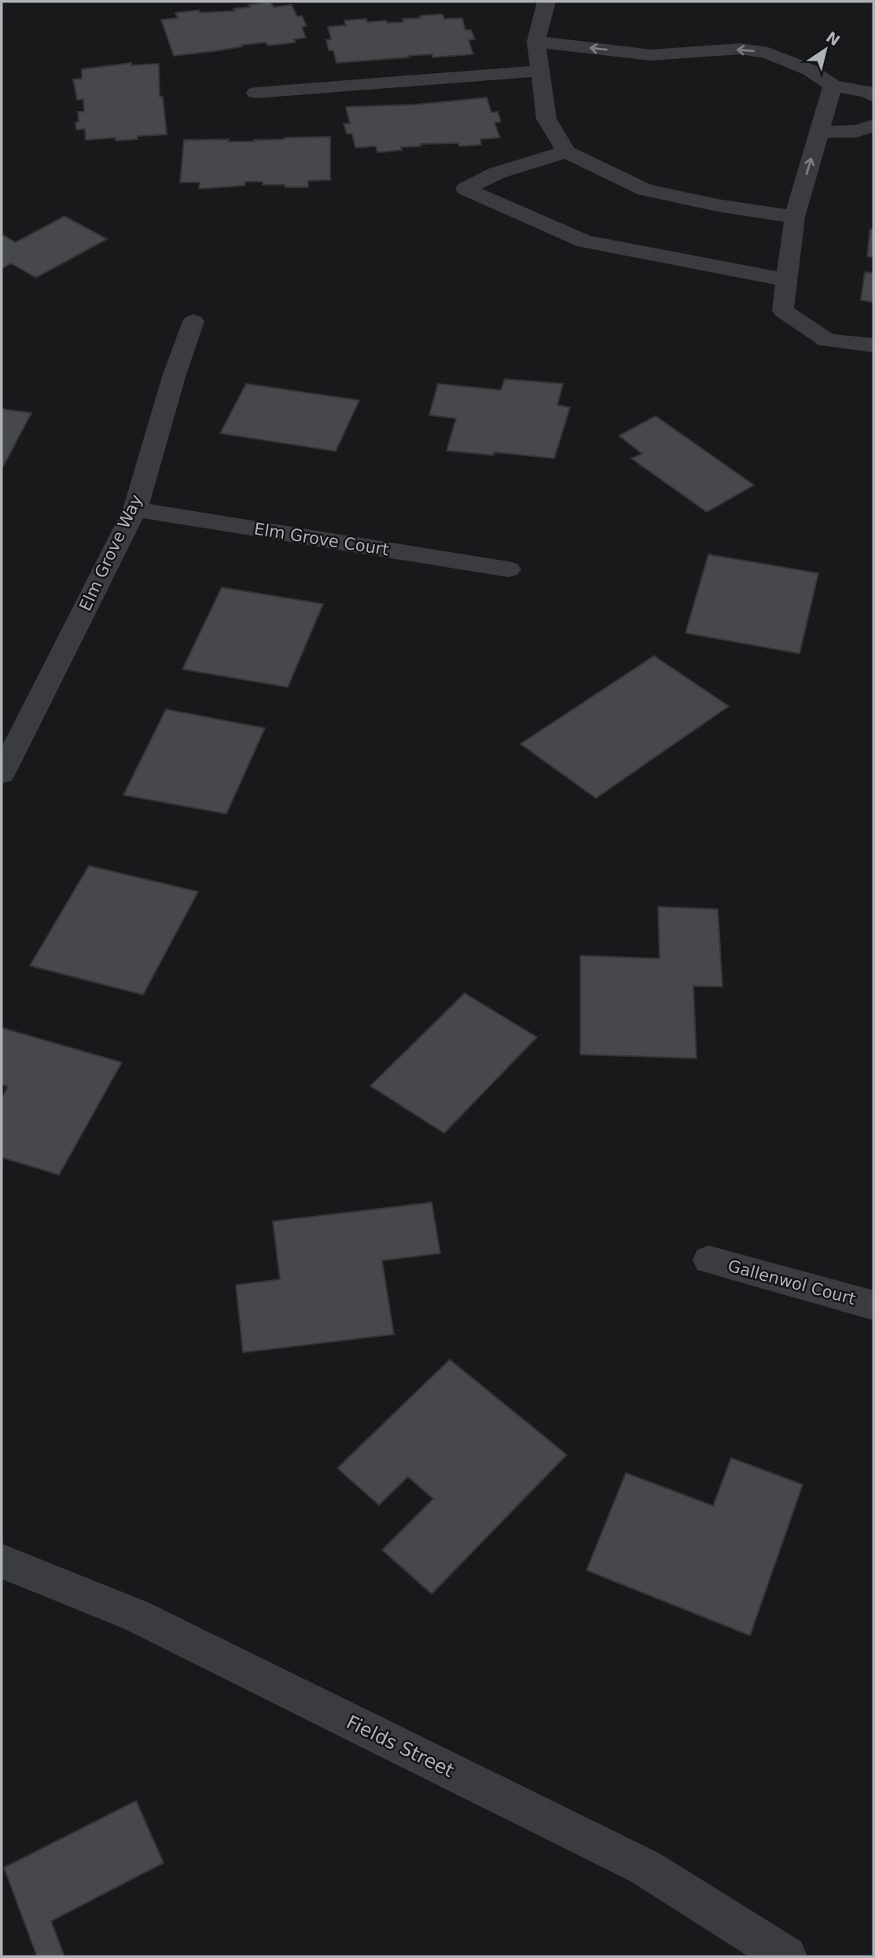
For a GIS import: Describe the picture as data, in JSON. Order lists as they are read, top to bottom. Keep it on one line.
{"streets":{"street":["Elm Grove Court","Elm Grove Way","Gallenwol Court","Fields Street"]},"crossings":[["Elm Grove Court","Elm Grove Way"]],"north":"top right"}
